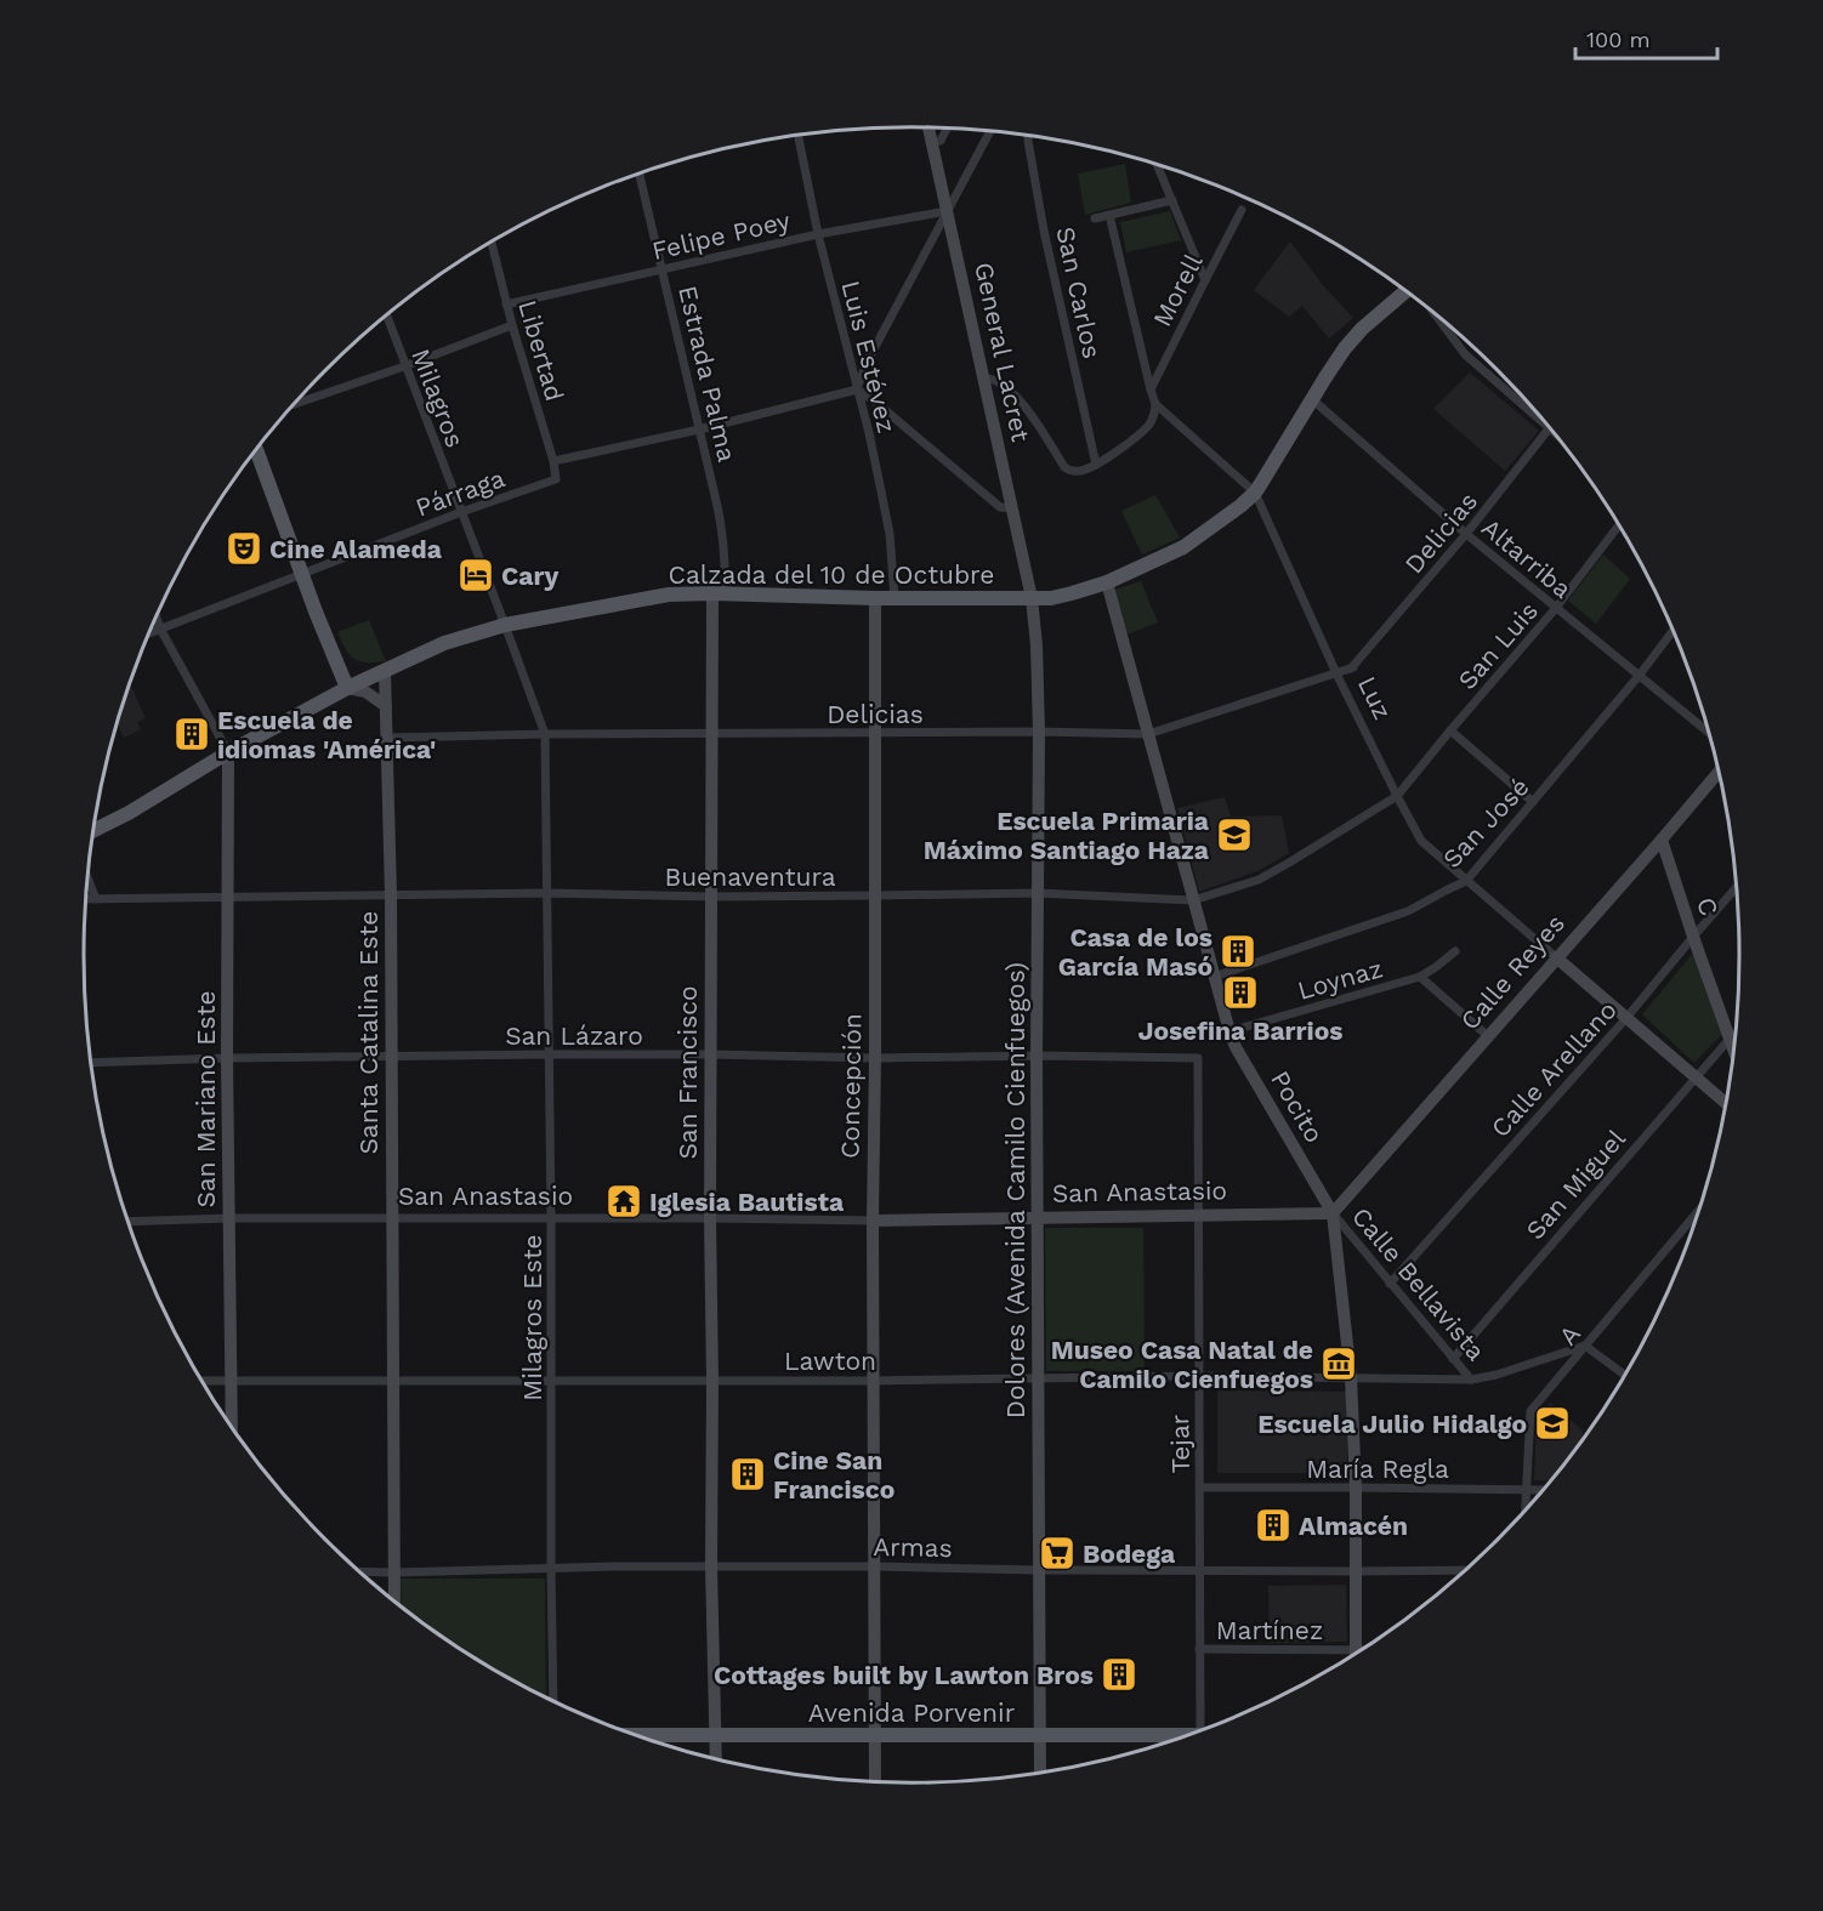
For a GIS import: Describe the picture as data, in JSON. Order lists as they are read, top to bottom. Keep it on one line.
{"streets":{"main road":["Calzada del 10 de Octubre","Avenida Porvenir"],"street":["Felipe Poey","Morell","San Carlos","Libertad","General Lacret","Luis Estévez","Estrada Palma","Milagros","Párraga","Delicias","Altarriba","San Luis","Luz","San José","Buenaventura","C","Calle Reyes","Loynaz","Santa Catalina Este","San Lázaro","Calle Arellano","San Francisco","Concepción","San Mariano Este","Pocito","San Miguel","Dolores (Avenida Camilo Cienfuegos)","San Anastasio","Calle Bellavista","Milagros Este","A","Lawton","Tejar","María Regla","Armas","Martínez"]},"crossings":[["Felipe Poey","Libertad"],["Felipe Poey","General Lacret"],["Felipe Poey","Luis Estévez"],["Felipe Poey","Estrada Palma"],["Morell","Luz"],["Libertad","Párraga"],["General Lacret","Calzada del 10 de Octubre"],["General Lacret","Dolores (Avenida Camilo Cienfuegos)"],["Luis Estévez","Calzada del 10 de Octubre"],["Estrada Palma","Calzada del 10 de Octubre"],["Estrada Palma","San Francisco"],["Milagros","Párraga"],["Milagros","Calzada del 10 de Octubre"],["Milagros","Milagros Este"],["Delicias","Altarriba"],["Delicias","Luz"],["Delicias","Santa Catalina Este"],["Delicias","San Francisco"],["Delicias","Concepción"],["Delicias","Pocito"],["Delicias","Dolores (Avenida Camilo Cienfuegos)"],["Delicias","Milagros Este"],["Altarriba","Calzada del 10 de Octubre"],["Altarriba","San Luis"],["Altarriba","San José"],["Calzada del 10 de Octubre","Luz"],["Calzada del 10 de Octubre","Santa Catalina Este"],["Calzada del 10 de Octubre","San Francisco"],["Calzada del 10 de Octubre","Concepción"],["Calzada del 10 de Octubre","San Mariano Este"],["Calzada del 10 de Octubre","Pocito"],["Calzada del 10 de Octubre","Dolores (Avenida Camilo Cienfuegos)"],["Calzada del 10 de Octubre","Milagros Este"],["San Luis","Luz"],["San Luis","Buenaventura"],["Luz","San José"],["Luz","Buenaventura"],["Luz","Calle Reyes"],["Luz","Calle Arellano"],["Luz","San Miguel"],["San José","Pocito"],["Buenaventura","Santa Catalina Este"],["Buenaventura","San Francisco"],["Buenaventura","Concepción"],["Buenaventura","San Mariano Este"],["Buenaventura","Pocito"],["Buenaventura","Dolores (Avenida Camilo Cienfuegos)"],["Buenaventura","Milagros Este"],["C","Calle Reyes"],["C","Calle Arellano"],["C","San Miguel"],["Calle Reyes","Pocito"],["Calle Reyes","San Anastasio"],["Calle Reyes","Calle Bellavista"],["Loynaz","Pocito"],["Santa Catalina Este","San Lázaro"],["Santa Catalina Este","San Anastasio"],["Santa Catalina Este","Lawton"],["Santa Catalina Este","Armas"],["San Lázaro","San Francisco"],["San Lázaro","Concepción"],["San Lázaro","San Mariano Este"],["San Lázaro","Dolores (Avenida Camilo Cienfuegos)"],["San Lázaro","Milagros Este"],["San Lázaro","Tejar"],["Calle Arellano","Calle Bellavista"],["San Francisco","San Anastasio"],["San Francisco","Lawton"],["San Francisco","Armas"],["San Francisco","Avenida Porvenir"],["Concepción","San Anastasio"],["Concepción","Lawton"],["Concepción","Armas"],["Concepción","Avenida Porvenir"],["San Mariano Este","San Anastasio"],["San Mariano Este","Lawton"],["Pocito","San Anastasio"],["Pocito","Calle Bellavista"],["Pocito","Lawton"],["Pocito","María Regla"],["Pocito","Armas"],["Pocito","Martínez"],["San Miguel","Calle Bellavista"],["Dolores (Avenida Camilo Cienfuegos)","San Anastasio"],["Dolores (Avenida Camilo Cienfuegos)","Lawton"],["Dolores (Avenida Camilo Cienfuegos)","Armas"],["Dolores (Avenida Camilo Cienfuegos)","Avenida Porvenir"],["San Anastasio","Calle Bellavista"],["San Anastasio","Milagros Este"],["San Anastasio","Tejar"],["Calle Bellavista","A"],["Calle Bellavista","Lawton"],["Milagros Este","Lawton"],["Milagros Este","Armas"],["A","María Regla"],["Lawton","Tejar"],["Tejar","María Regla"],["Tejar","Armas"],["Tejar","Martínez"]],"places":{"theatre":["Cine Alameda"],"hotel":["Cary"],"building":["Escuela de idiomas 'América'","Casa de los García Masó","Josefina Barrios","Cine San Francisco","Almacén","Cottages built by Lawton Bros"],"school or university":["Escuela Primaria Máximo Santiago Haza","Escuela Julio Hidalgo"],"temple":["Iglesia Bautista"],"museum":["Museo Casa Natal de Camilo Cienfuegos"],"supermarket":["Bodega"]},"scale_bar":"100 m"}
